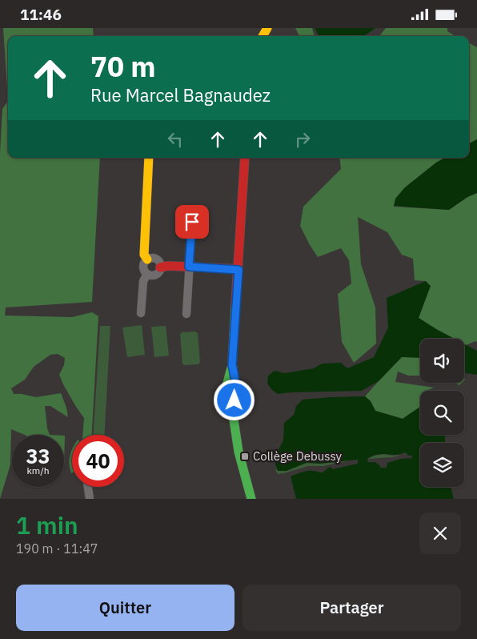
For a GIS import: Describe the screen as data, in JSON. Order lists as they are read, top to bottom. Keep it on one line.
{"places":{"transit":["Collège Debussy"]},"page":{"status":"11:46","turn":["70 m","Rue Marcel Bagnaudez"],"speed":"33 km/h","limit":"40","heading":["1 min","190 m · 11:47"],"buttons":["Quitter","Partager"]}}
